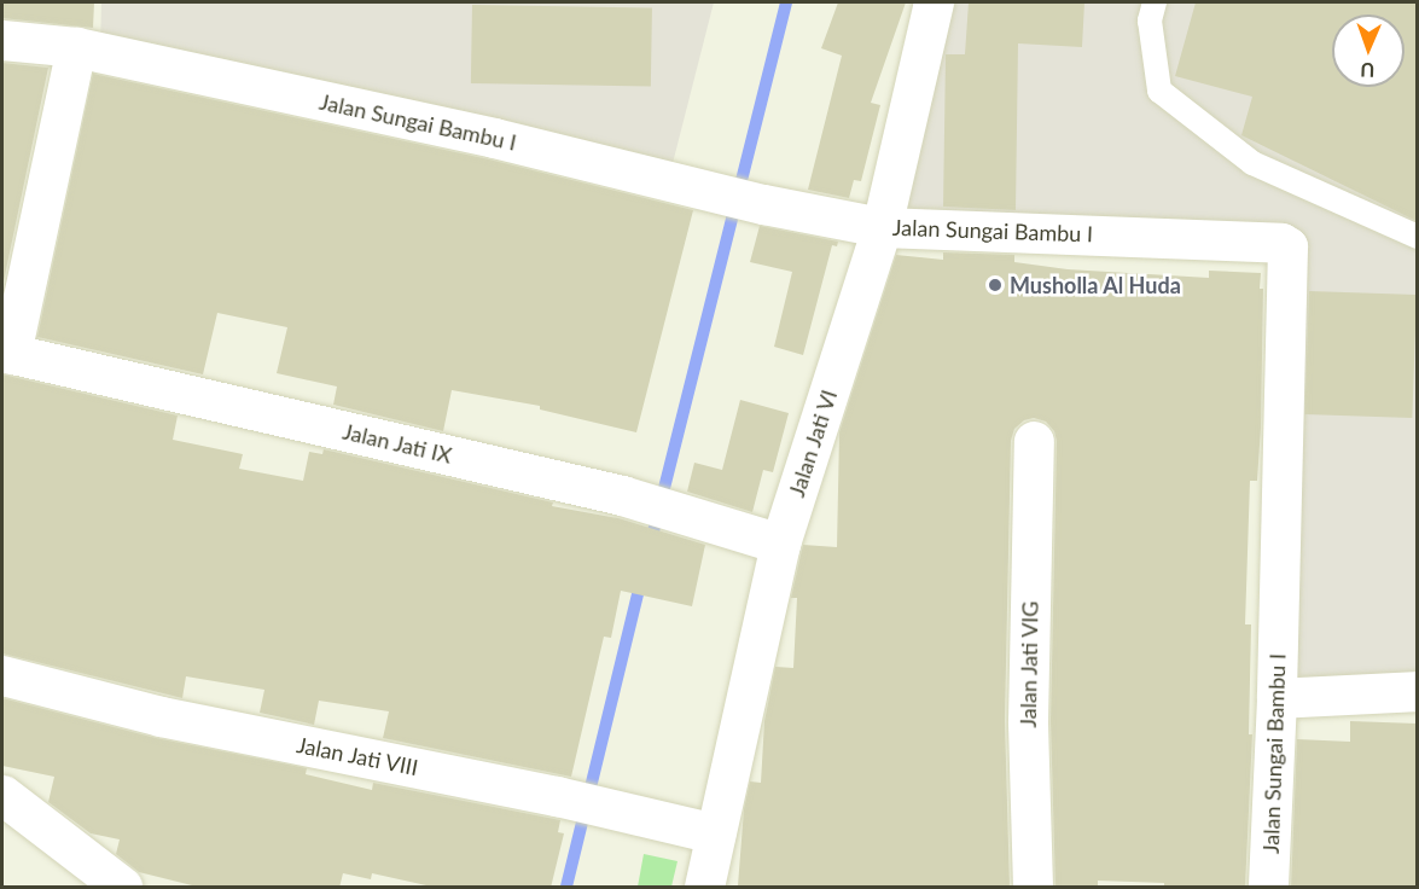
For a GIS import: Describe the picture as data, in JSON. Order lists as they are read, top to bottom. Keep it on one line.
{"streets":{"street":["Jalan Sungai Bambu I","Jalan Jati IX","Jalan Jati VI","Jalan Jati VIG","Jalan Jati VIII"]},"crossings":[["Jalan Sungai Bambu I","Jalan Jati IX"],["Jalan Sungai Bambu I","Jalan Jati VI"],["Jalan Jati IX","Jalan Jati VI"],["Jalan Jati VI","Jalan Jati VIII"]],"places":["Musholla Al Huda"],"north":"bottom"}
